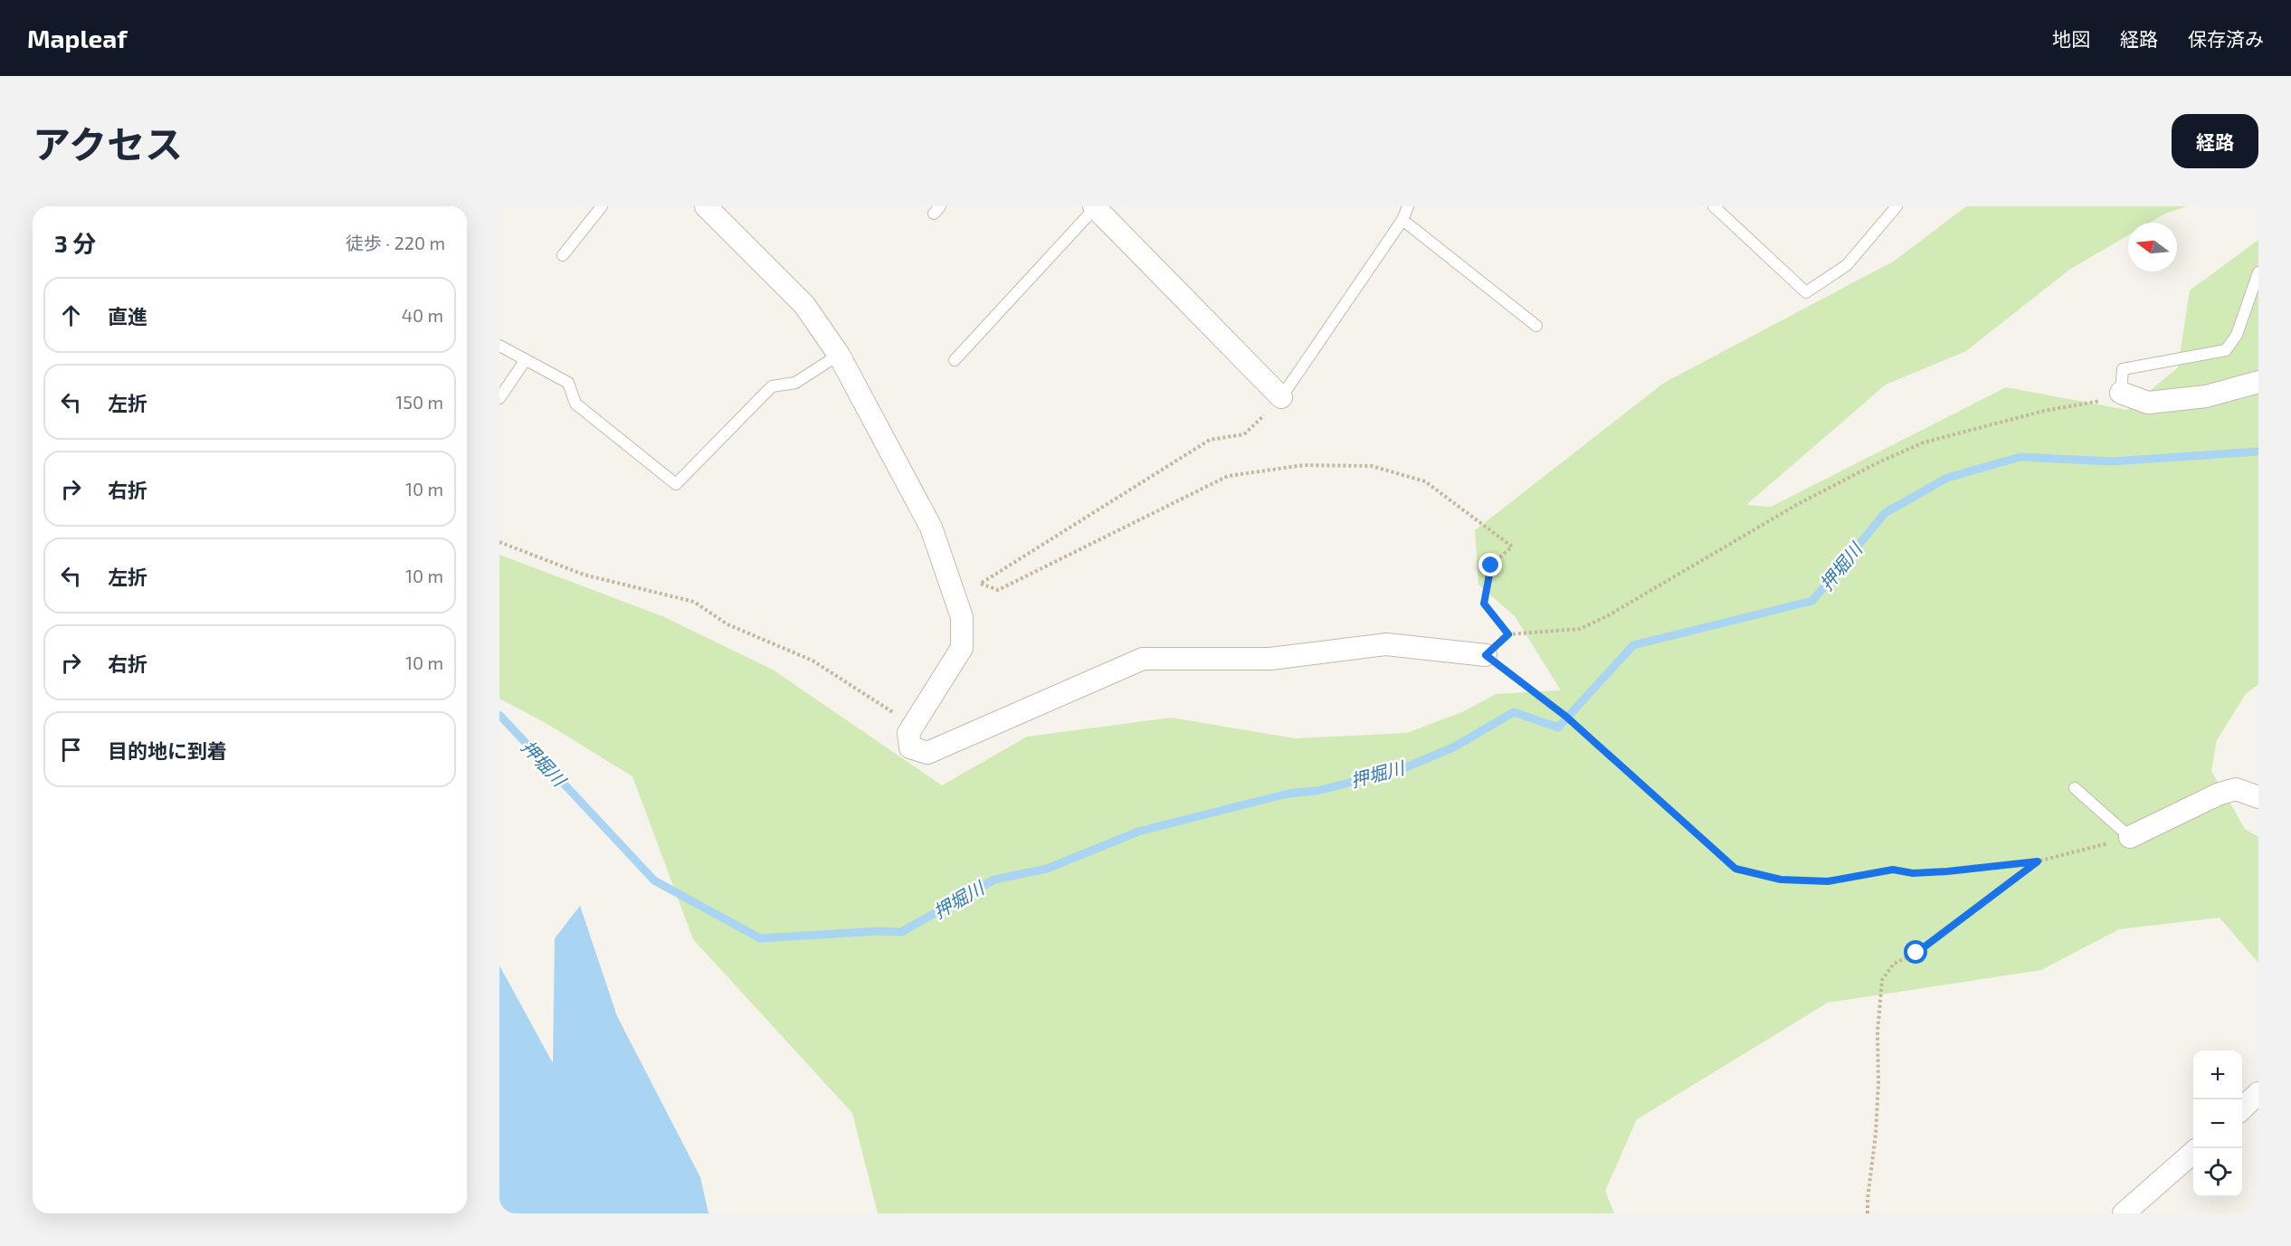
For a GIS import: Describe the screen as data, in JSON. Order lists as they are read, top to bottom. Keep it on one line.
{"water":["押堀川"],"north":"left","page":{"header":"Mapleaf","nav":["地図","経路","保存済み"],"title":"アクセス","buttons":"経路","heading":["3 分","徒歩 · 220 m"],"list":[["直進","40 m"],["左折","150 m"],["右折","10 m"],["左折","10 m"],["右折","10 m"],"目的地に到着"],"map_buttons":["+","−"]}}
